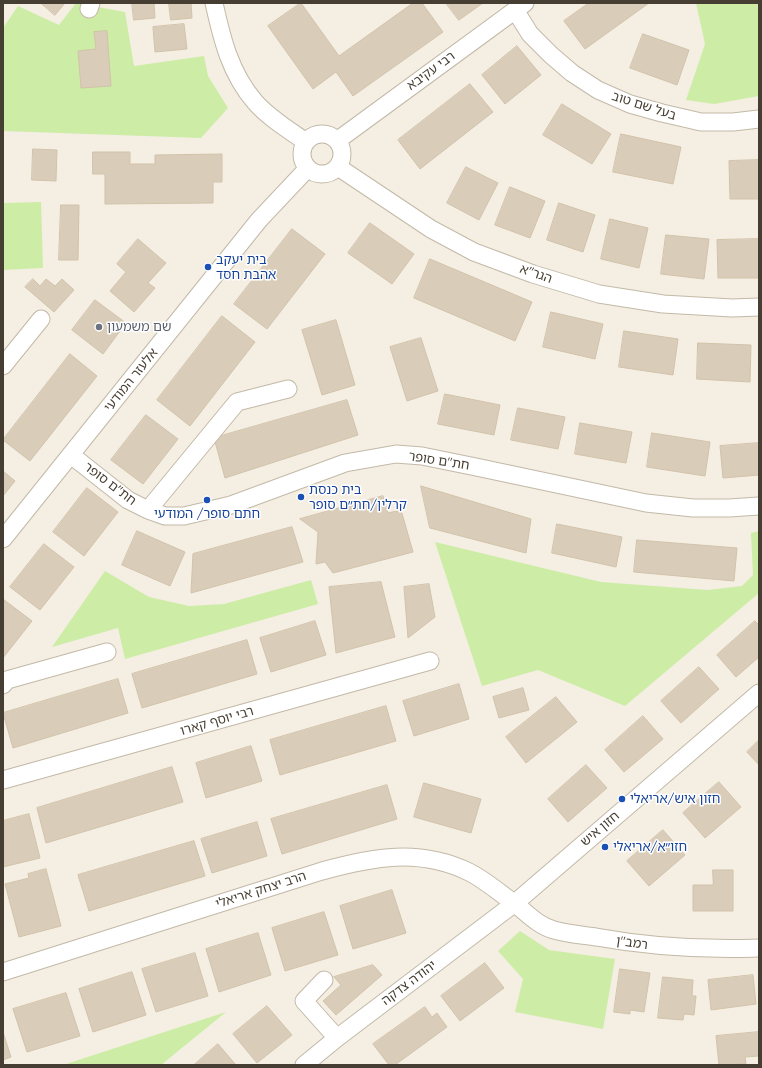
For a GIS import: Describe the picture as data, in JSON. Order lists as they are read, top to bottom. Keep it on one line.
{"streets":{"street":["רבי עקיבא","בעל שם טוב","הגר\"א","אלעזר המודעי","חת\"ם סופר","רבי יוסף קארו","חזון איש","הרב יצחק אריאלי","רמב\"ן","יהודה צדקה"]},"crossings":[["רבי עקיבא","בעל שם טוב"],["רבי עקיבא","הגר\"א"],["רבי עקיבא","אלעזר המודעי"],["הגר\"א","אלעזר המודעי"],["אלעזר המודעי","חת\"ם סופר"],["חזון איש","הרב יצחק אריאלי"],["חזון איש","רמב\"ן"],["חזון איש","יהודה צדקה"],["הרב יצחק אריאלי","רמב\"ן"],["הרב יצחק אריאלי","יהודה צדקה"],["רמב\"ן","יהודה צדקה"]],"places":["בית יעקב אהבת חסד","שם משמעון","בית כנסת קרלין/חת״ם סופר","חתם סופר/ המודעי","חזון איש/אריאלי","חזו״א/אריאלי"]}
